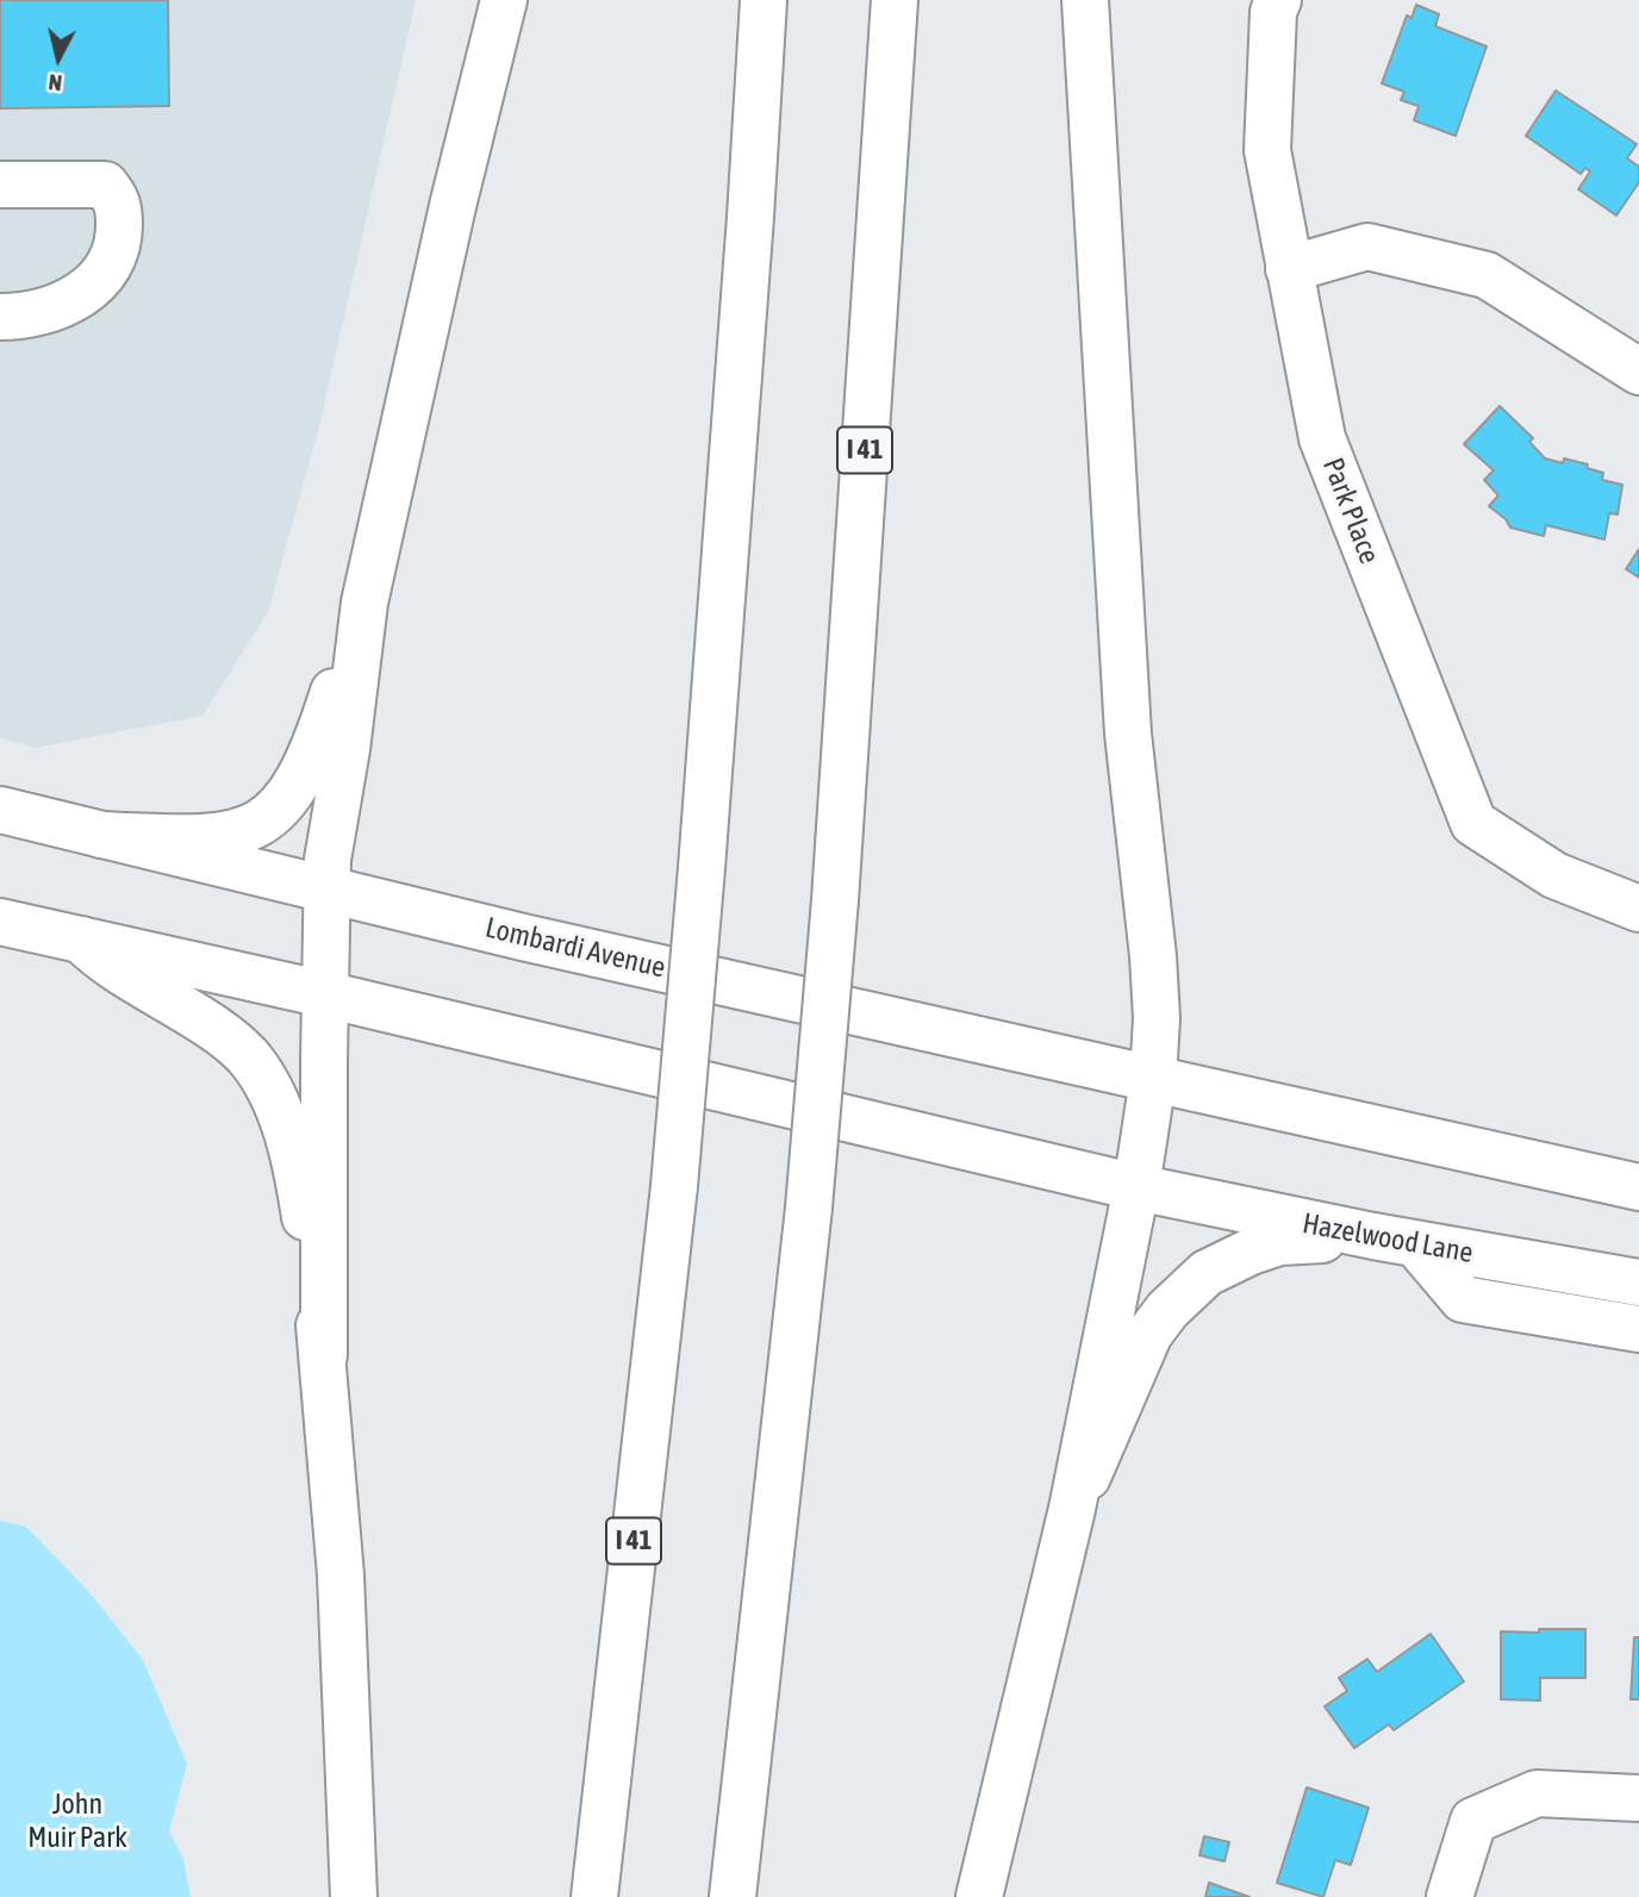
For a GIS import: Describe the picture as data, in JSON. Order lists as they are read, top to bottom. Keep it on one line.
{"streets":{"main road":["I 41","Park Place","Lombardi Avenue","Hazelwood Lane"]},"parks":["John Muir Park"],"north":"bottom"}
